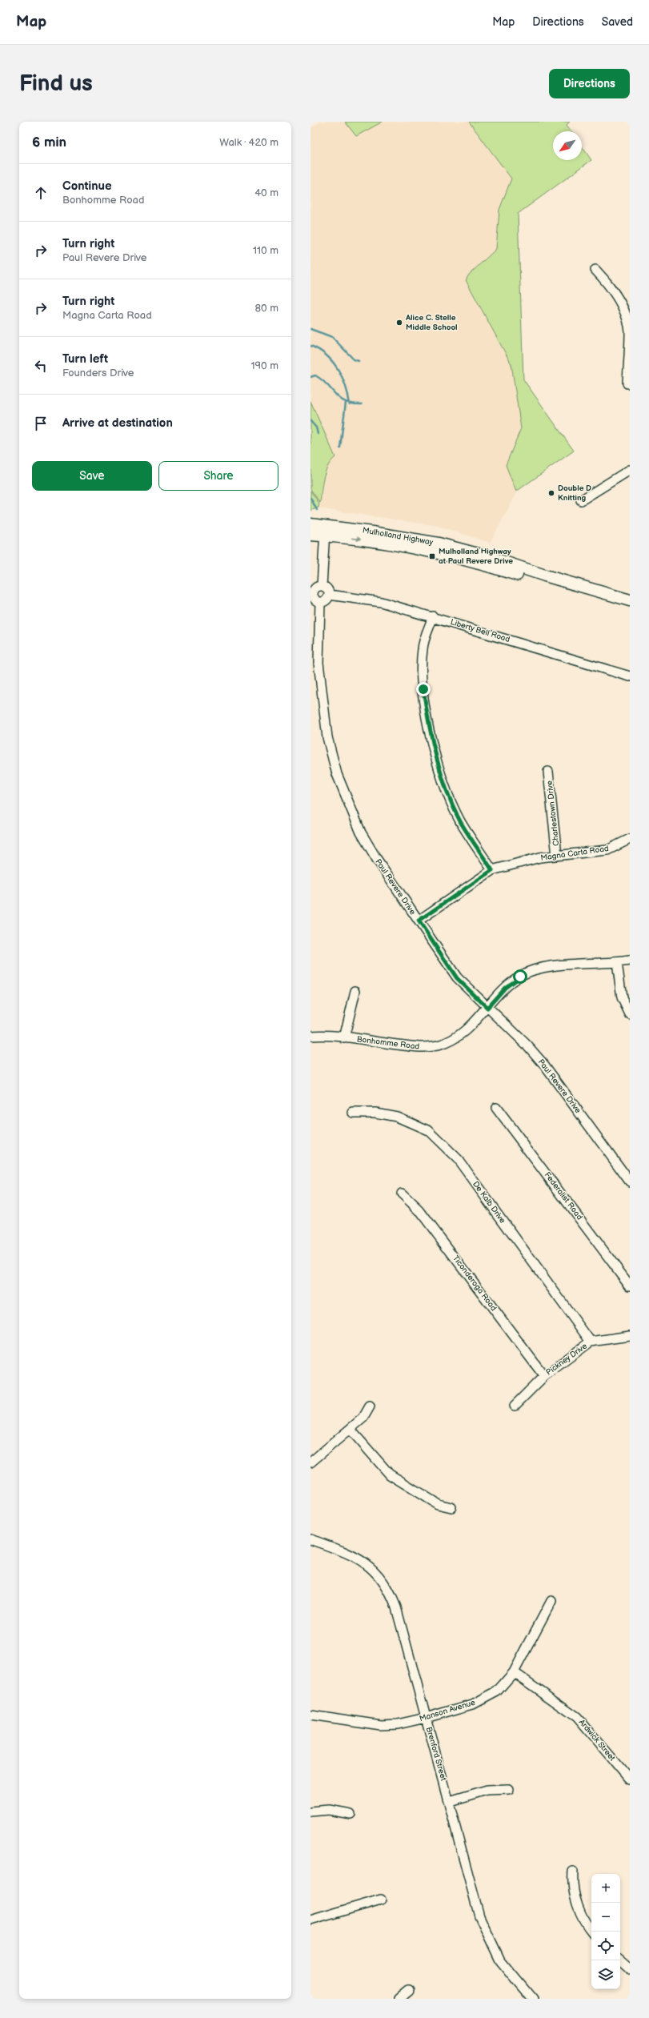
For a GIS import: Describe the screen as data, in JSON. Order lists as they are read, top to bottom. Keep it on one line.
{"streets":{"main road":["Mulholland Highway"],"street":["Liberty Bell Road","Charlestown Drive","Magna Carta Road","Paul Revere Drive","Bonhomme Road","Federalist Road","De Kalb Drive","Ticonderoga Road","Pickney Drive","Manson Avenue","Ardwick Street","Brenford Street"]},"crossings":[["Liberty Bell Road","Paul Revere Drive"],["Charlestown Drive","Magna Carta Road"],["Magna Carta Road","Paul Revere Drive"],["Paul Revere Drive","Bonhomme Road"],["De Kalb Drive","Pickney Drive"],["Ticonderoga Road","Pickney Drive"],["Manson Avenue","Ardwick Street"],["Manson Avenue","Brenford Street"]],"places":{"other":["Alice C. Stelle Middle School","Double D Knitting"],"transit":["Mulholland Highway at Paul Revere Drive"]},"north":"bottom left","page":{"header":"Map","nav":["Map","Directions","Saved"],"buttons":["Directions",["Save","Share"]],"title":"Find us","heading":["6 min","Walk · 420 m"],"list":[["Continue","Bonhomme Road","40 m"],["Turn right","Paul Revere Drive","110 m"],["Turn right","Magna Carta Road","80 m"],["Turn left","Founders Drive","190 m"],"Arrive at destination"],"map_buttons":["+","−"]}}
